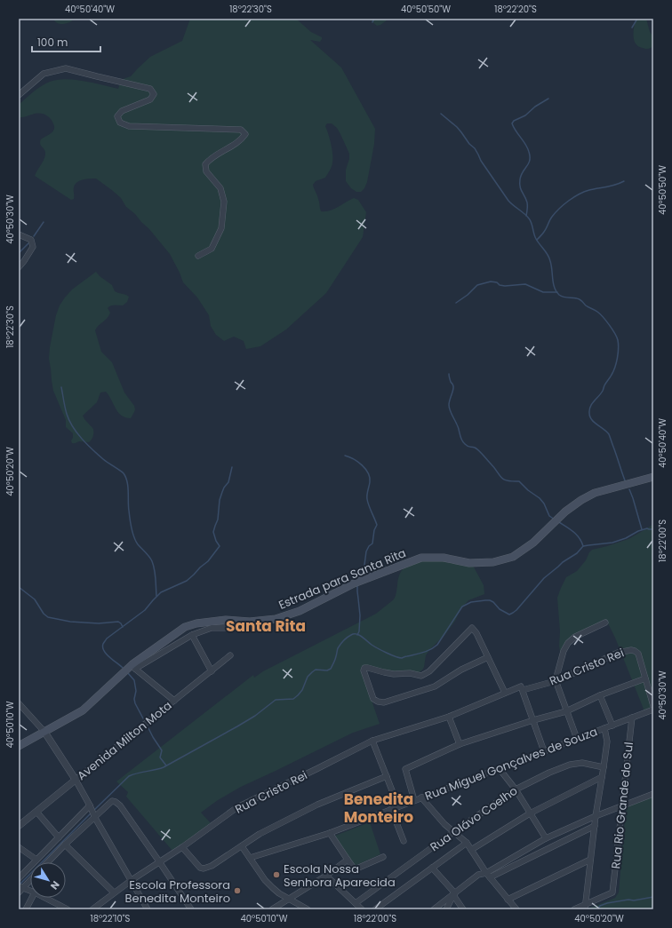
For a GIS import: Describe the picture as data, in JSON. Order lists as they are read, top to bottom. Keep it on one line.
{"streets":{"main road":["Estrada para Santa Rita"],"street":["Rua Cristo Rei","Avenida Milton Mota","Rua Miguel Gonçalves de Souza","Rua Rio Grande do Sul","Rua Olávo Coelho"]},"crossings":[["Rua Miguel Gonçalves de Souza","Rua Rio Grande do Sul"]],"districts":["Santa Rita","Benedita Monteiro"],"places":["Escola Nossa Senhora Aparecida","Escola Professora Benedita Monteiro"],"scale_bar":"100 m","north":"bottom right","coordinates":["40°50'40\"W","18°22'30\"S","40°50'50\"W","18°22'20\"S","40°50'30\"W","40°50'20\"W","18°22'00\"S","40°50'10\"W","18°22'10\"S"]}
